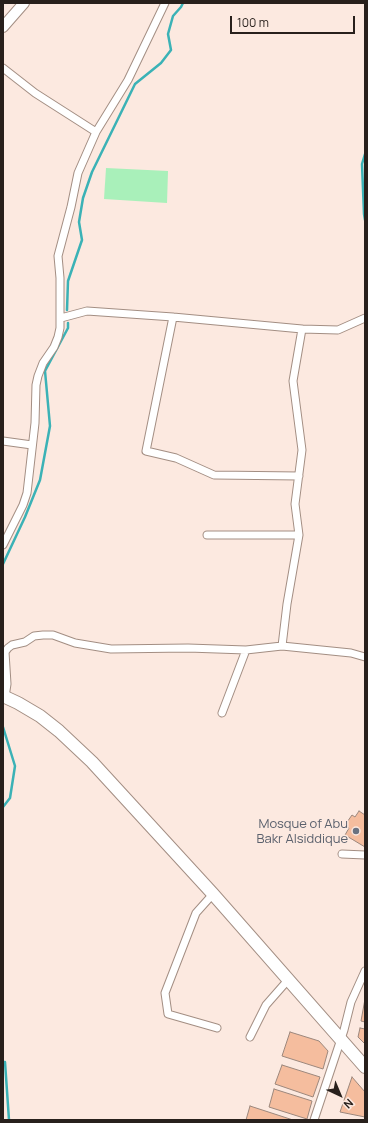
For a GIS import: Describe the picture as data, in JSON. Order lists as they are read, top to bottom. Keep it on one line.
{"places":["Mosque of Abu Bakr Alsiddique"],"scale_bar":"100 m","north":"bottom right"}
